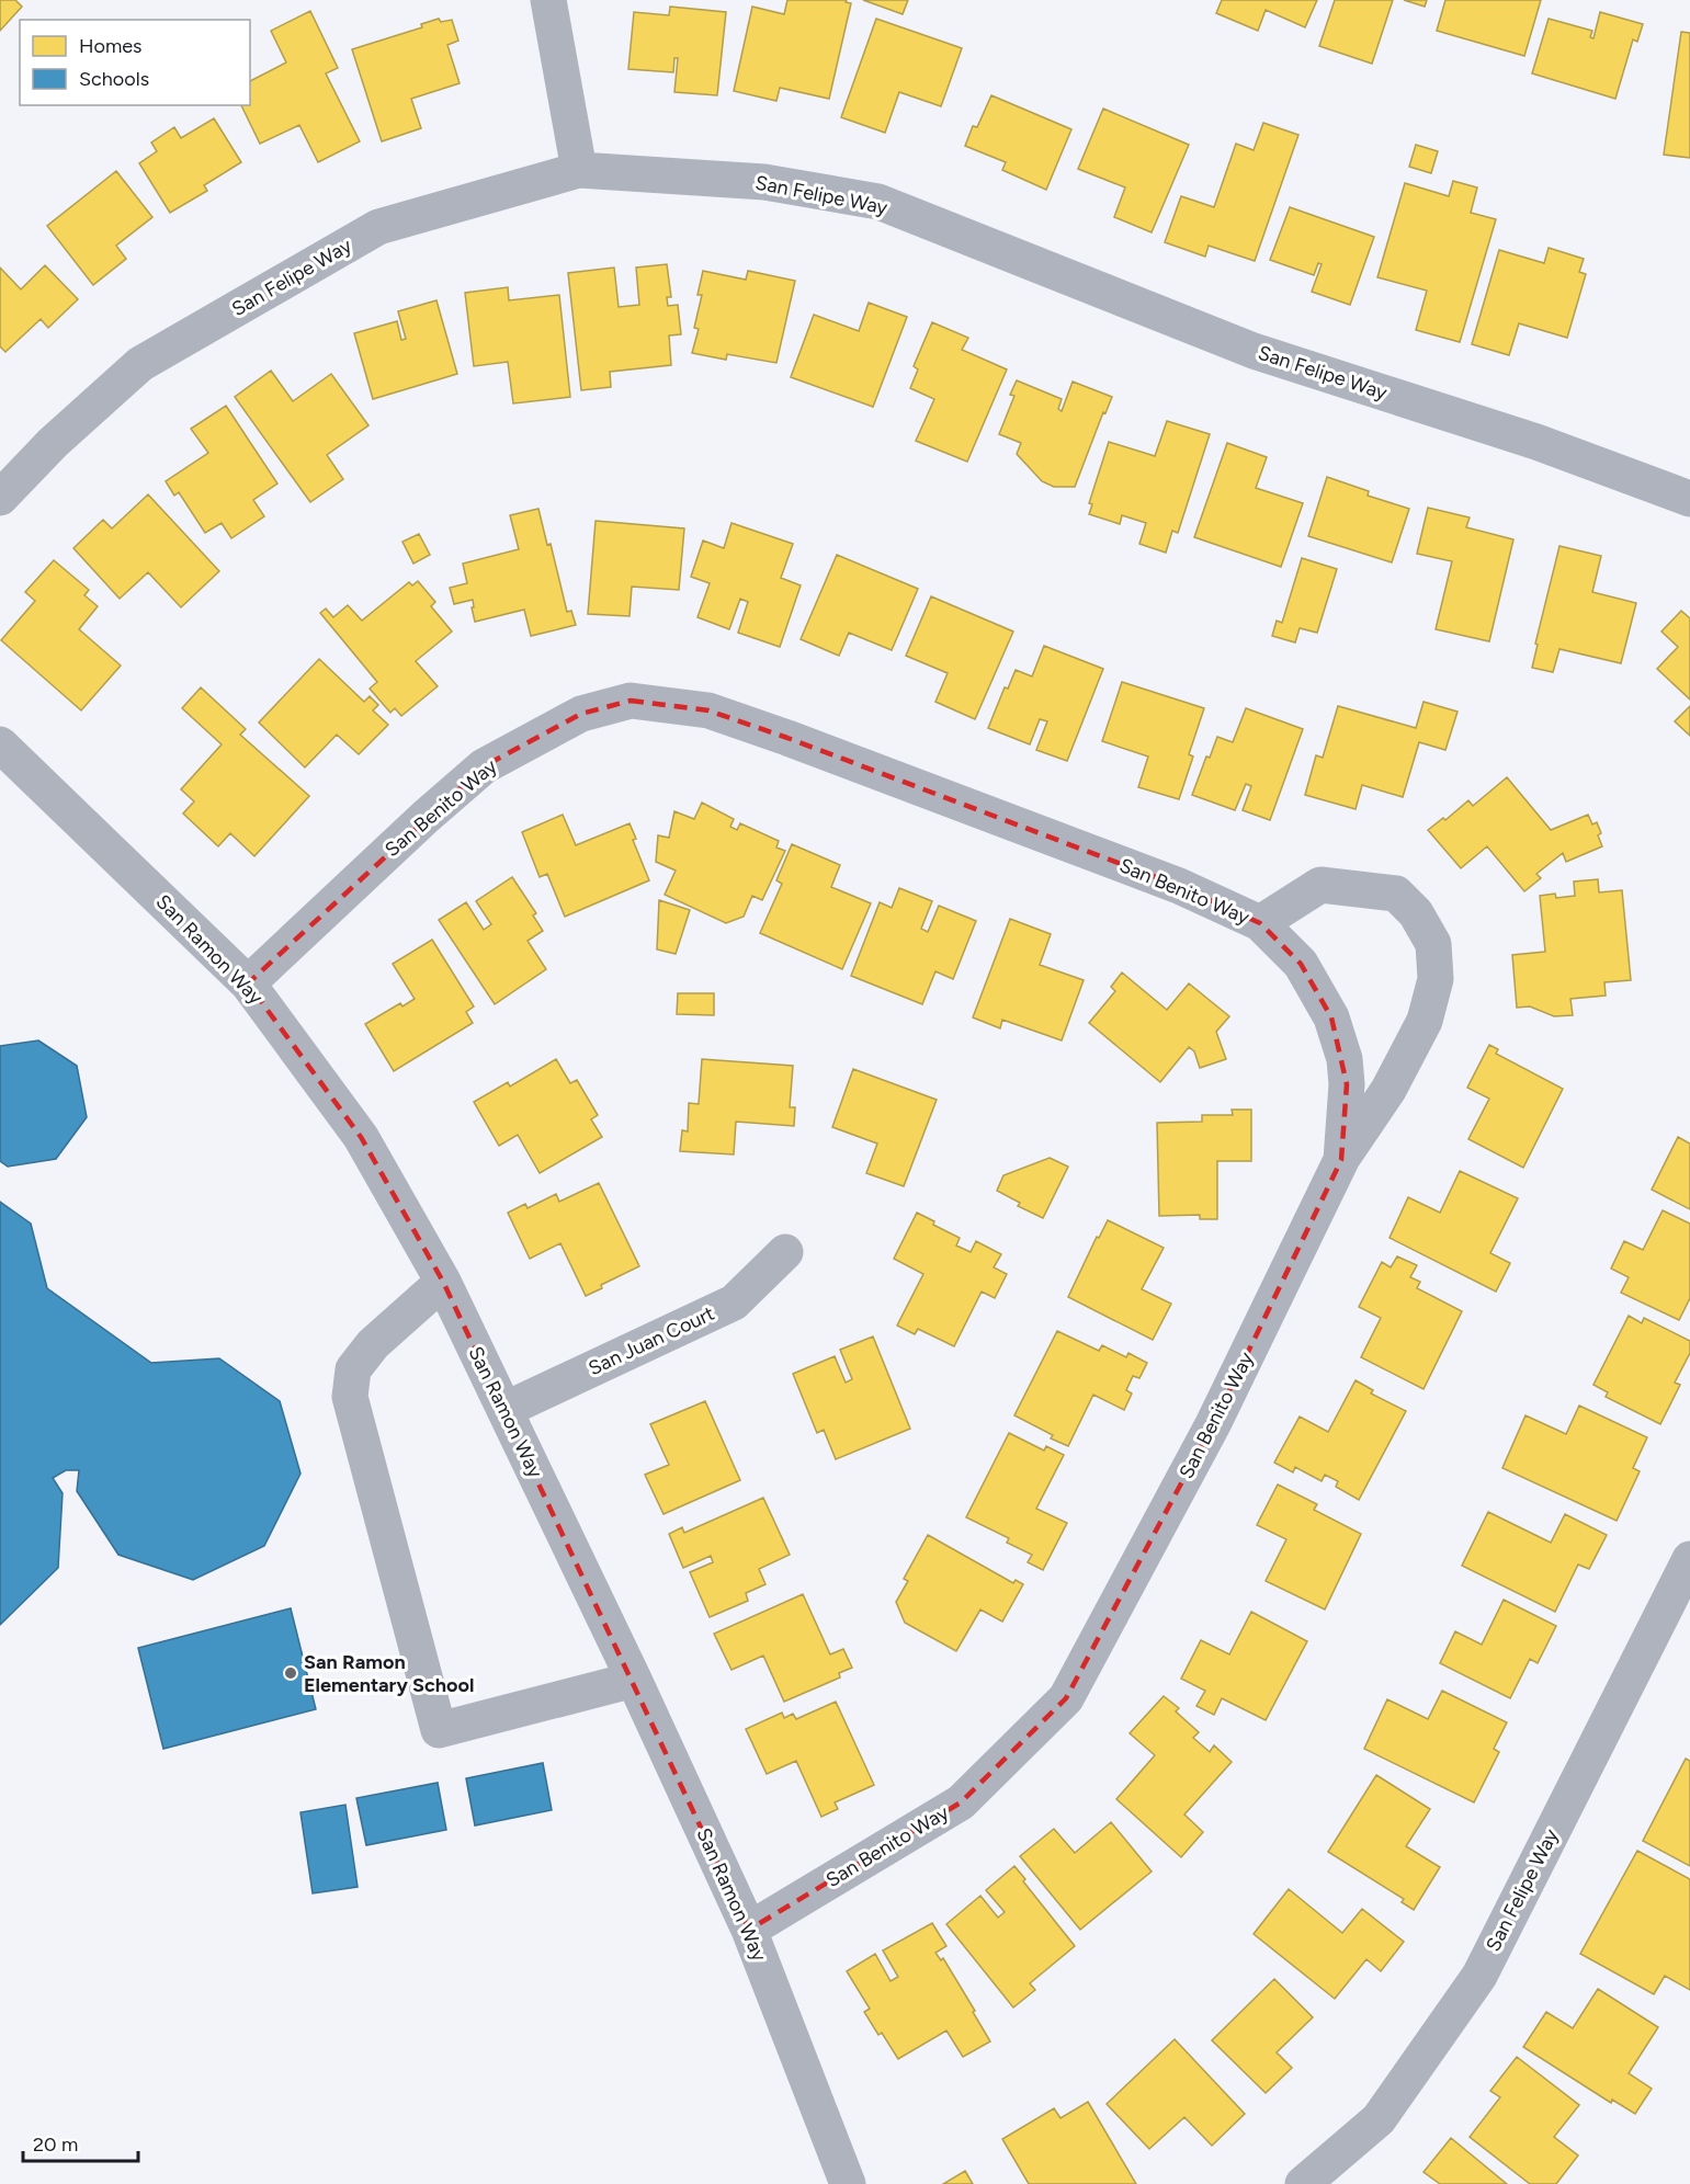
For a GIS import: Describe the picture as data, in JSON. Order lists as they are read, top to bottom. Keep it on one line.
{"streets":{"street":["San Felipe Way","San Benito Way","San Ramon Way","San Juan Court"]},"crossings":[["San Benito Way","San Ramon Way"],["San Ramon Way","San Juan Court"]],"places":["San Ramon Elementary School"],"legend":["Homes","Schools"],"scale_bar":"20 m"}
